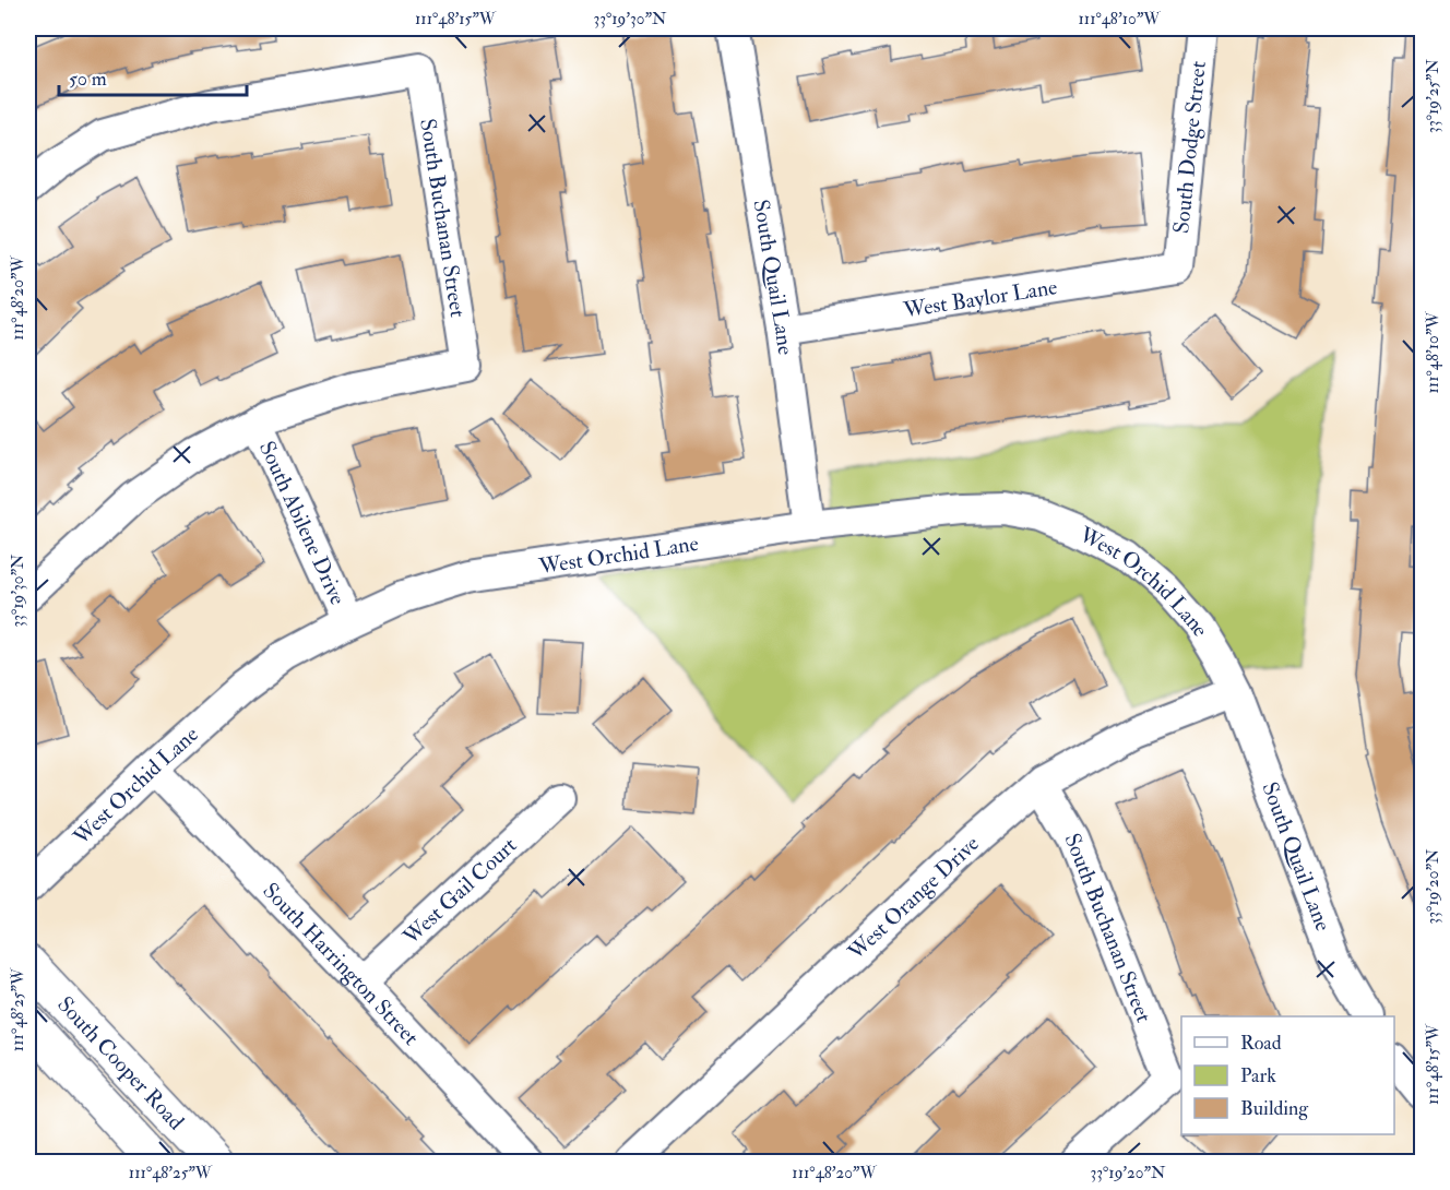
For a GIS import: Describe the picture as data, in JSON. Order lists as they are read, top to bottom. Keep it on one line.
{"streets":{"main road":["South Cooper Road"],"street":["South Dodge Street","South Buchanan Street","South Quail Lane","West Baylor Lane","South Abilene Drive","West Orchid Lane","West Gail Court","West Orange Drive","South Harrington Street"]},"crossings":[["South Dodge Street","West Baylor Lane"],["South Buchanan Street","South Abilene Drive"],["South Buchanan Street","West Orange Drive"],["South Quail Lane","West Baylor Lane"],["South Quail Lane","West Orchid Lane"],["South Quail Lane","West Orange Drive"],["South Abilene Drive","West Orchid Lane"],["West Orchid Lane","West Orange Drive"],["West Orchid Lane","South Harrington Street"],["West Gail Court","South Harrington Street"]],"legend":["Road","Park","Building"],"scale_bar":"50 m","coordinates":["111°48'15\"W","33°19'30\"N","111°48'10\"W","33°19'25\"N","111°48'20\"W","33°19'20\"N","111°48'25\"W"]}
